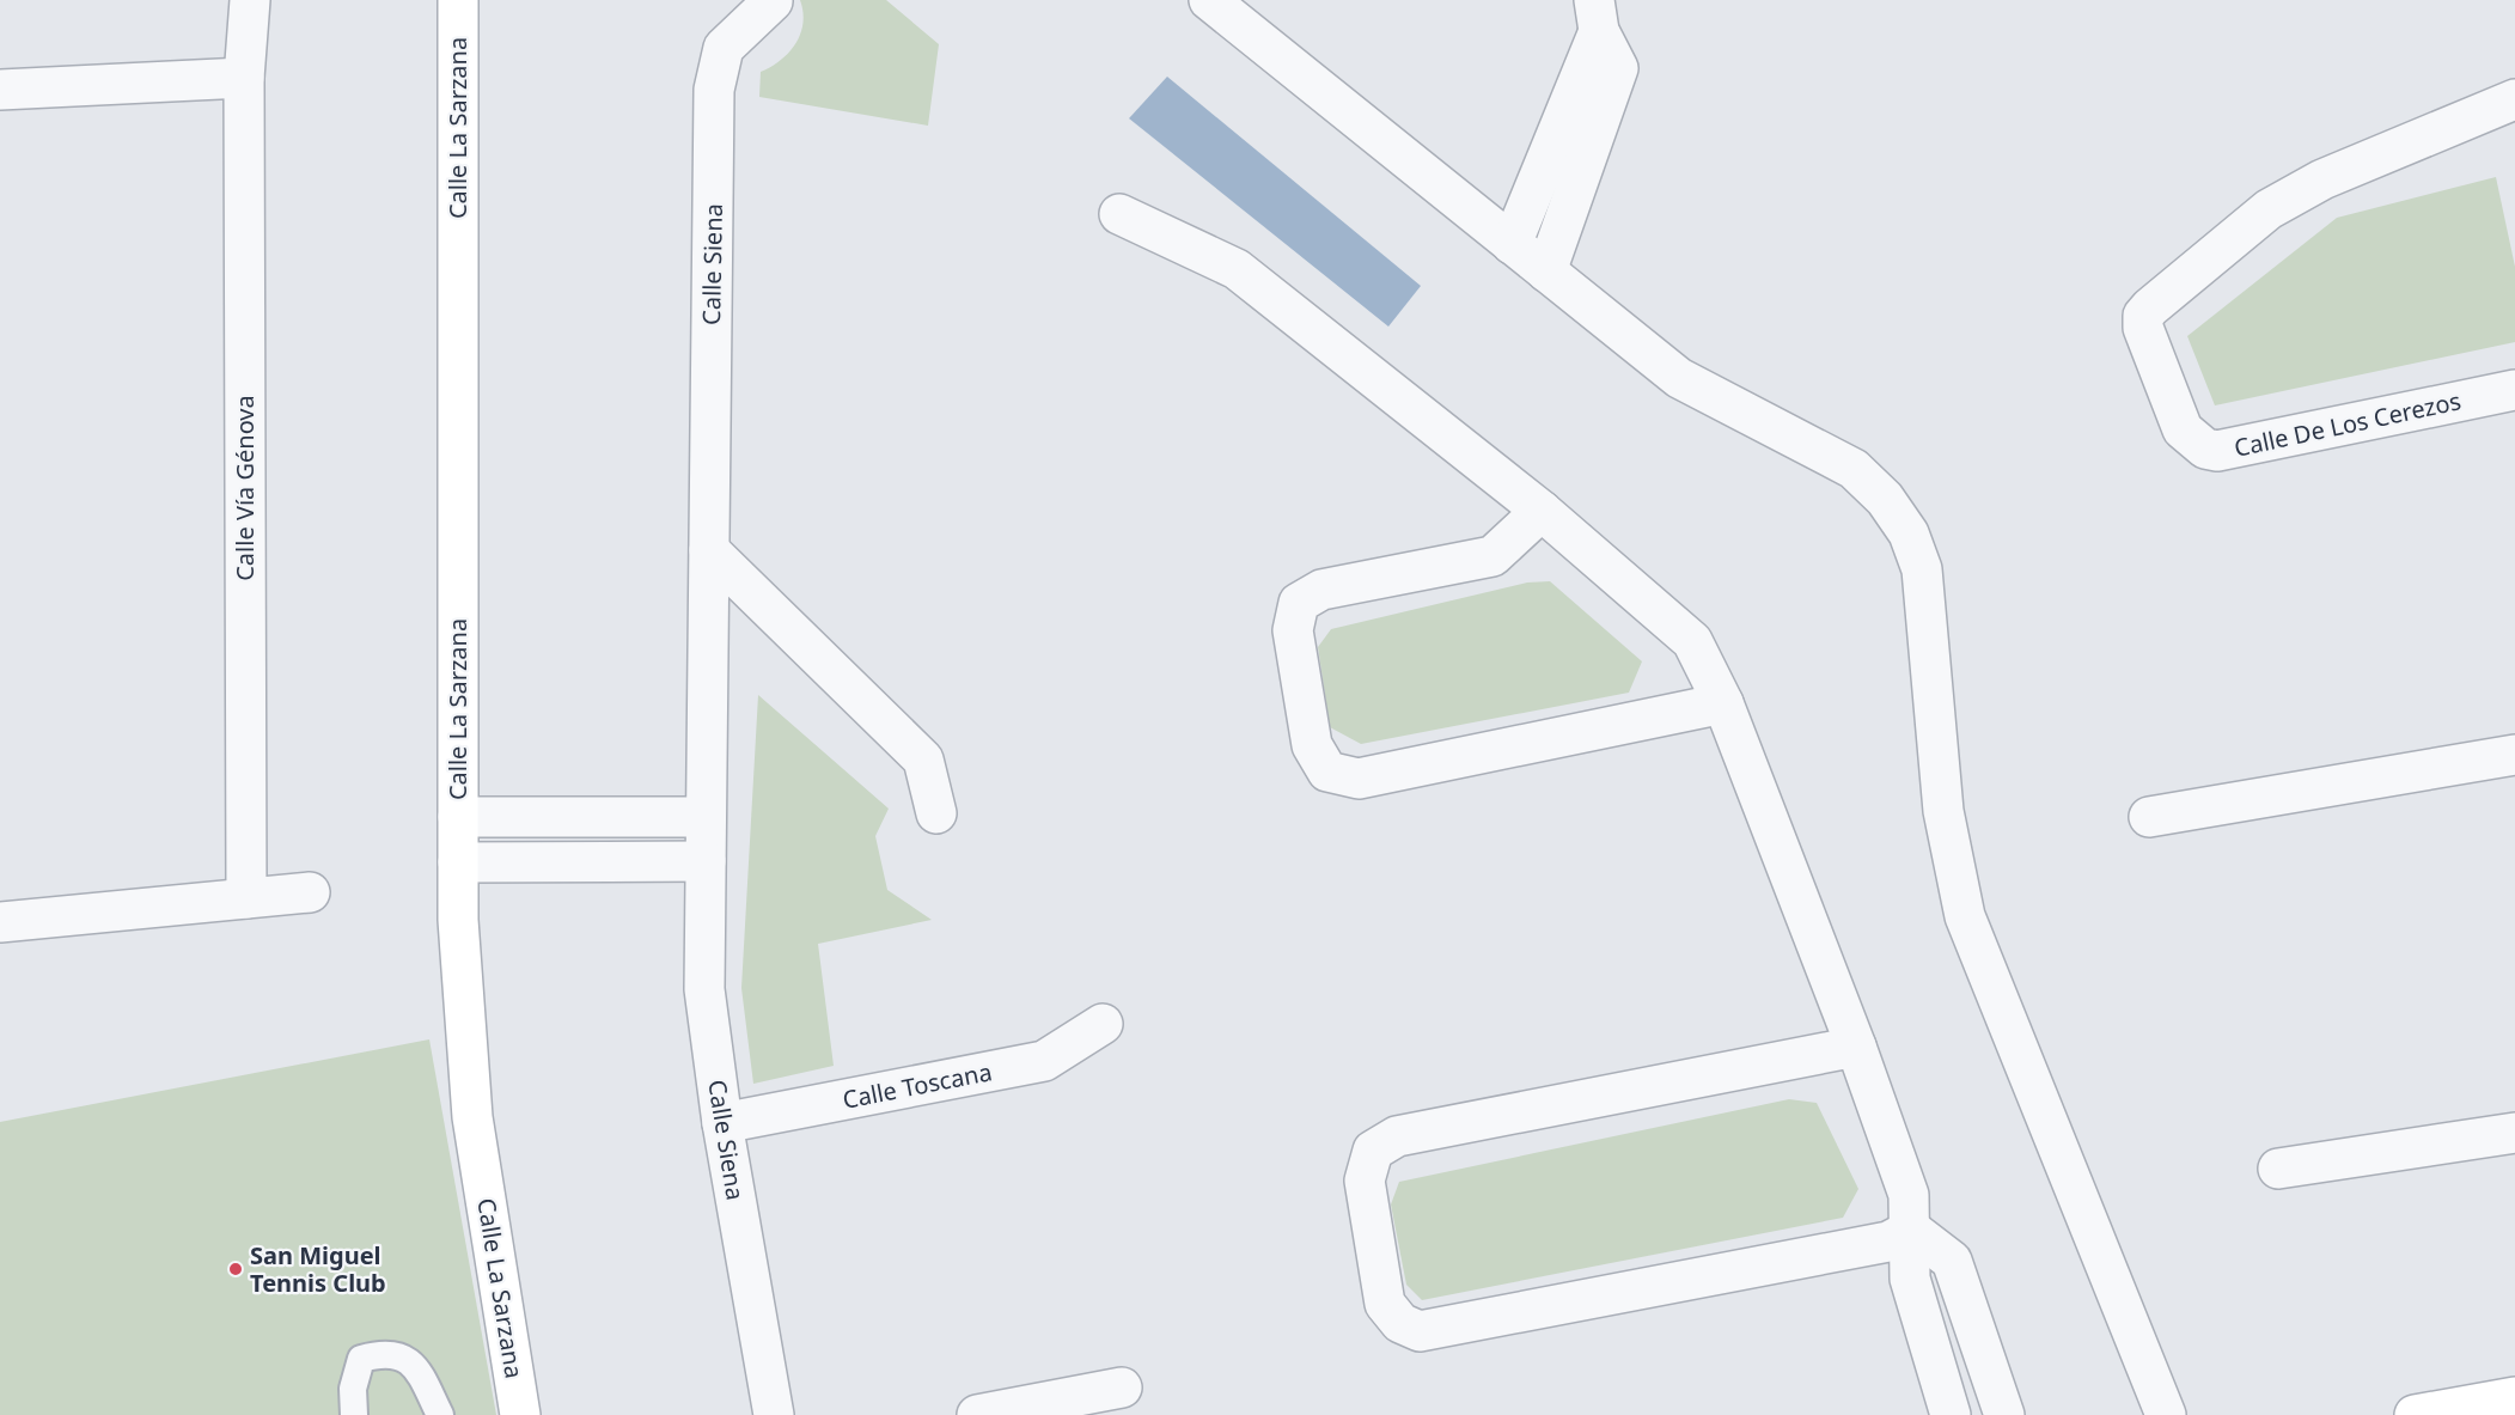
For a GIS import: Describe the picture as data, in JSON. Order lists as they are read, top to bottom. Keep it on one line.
{"streets":{"street":["Calle La Sarzana","Calle Siena","Calle De Los Cerezos","Calle Vía Génova","Calle Toscana"]},"crossings":[["Calle Siena","Calle Toscana"]],"places":["San Miguel Tennis Club"]}
